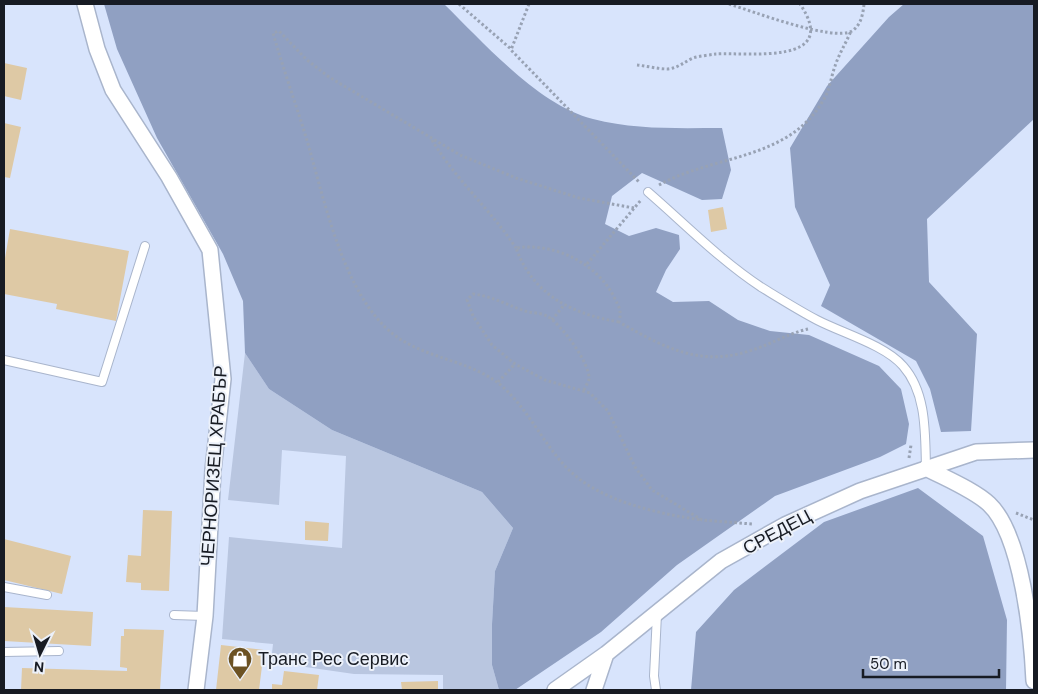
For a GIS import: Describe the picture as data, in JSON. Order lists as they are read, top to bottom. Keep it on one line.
{"streets":{"street":["ЧЕРНОРИЗЕЦ ХРАБЪР","СРЕДЕЦ"]},"places":{"shop":["Транс Рес Сервис"]},"scale_bar":"50 m","north":"bottom"}
